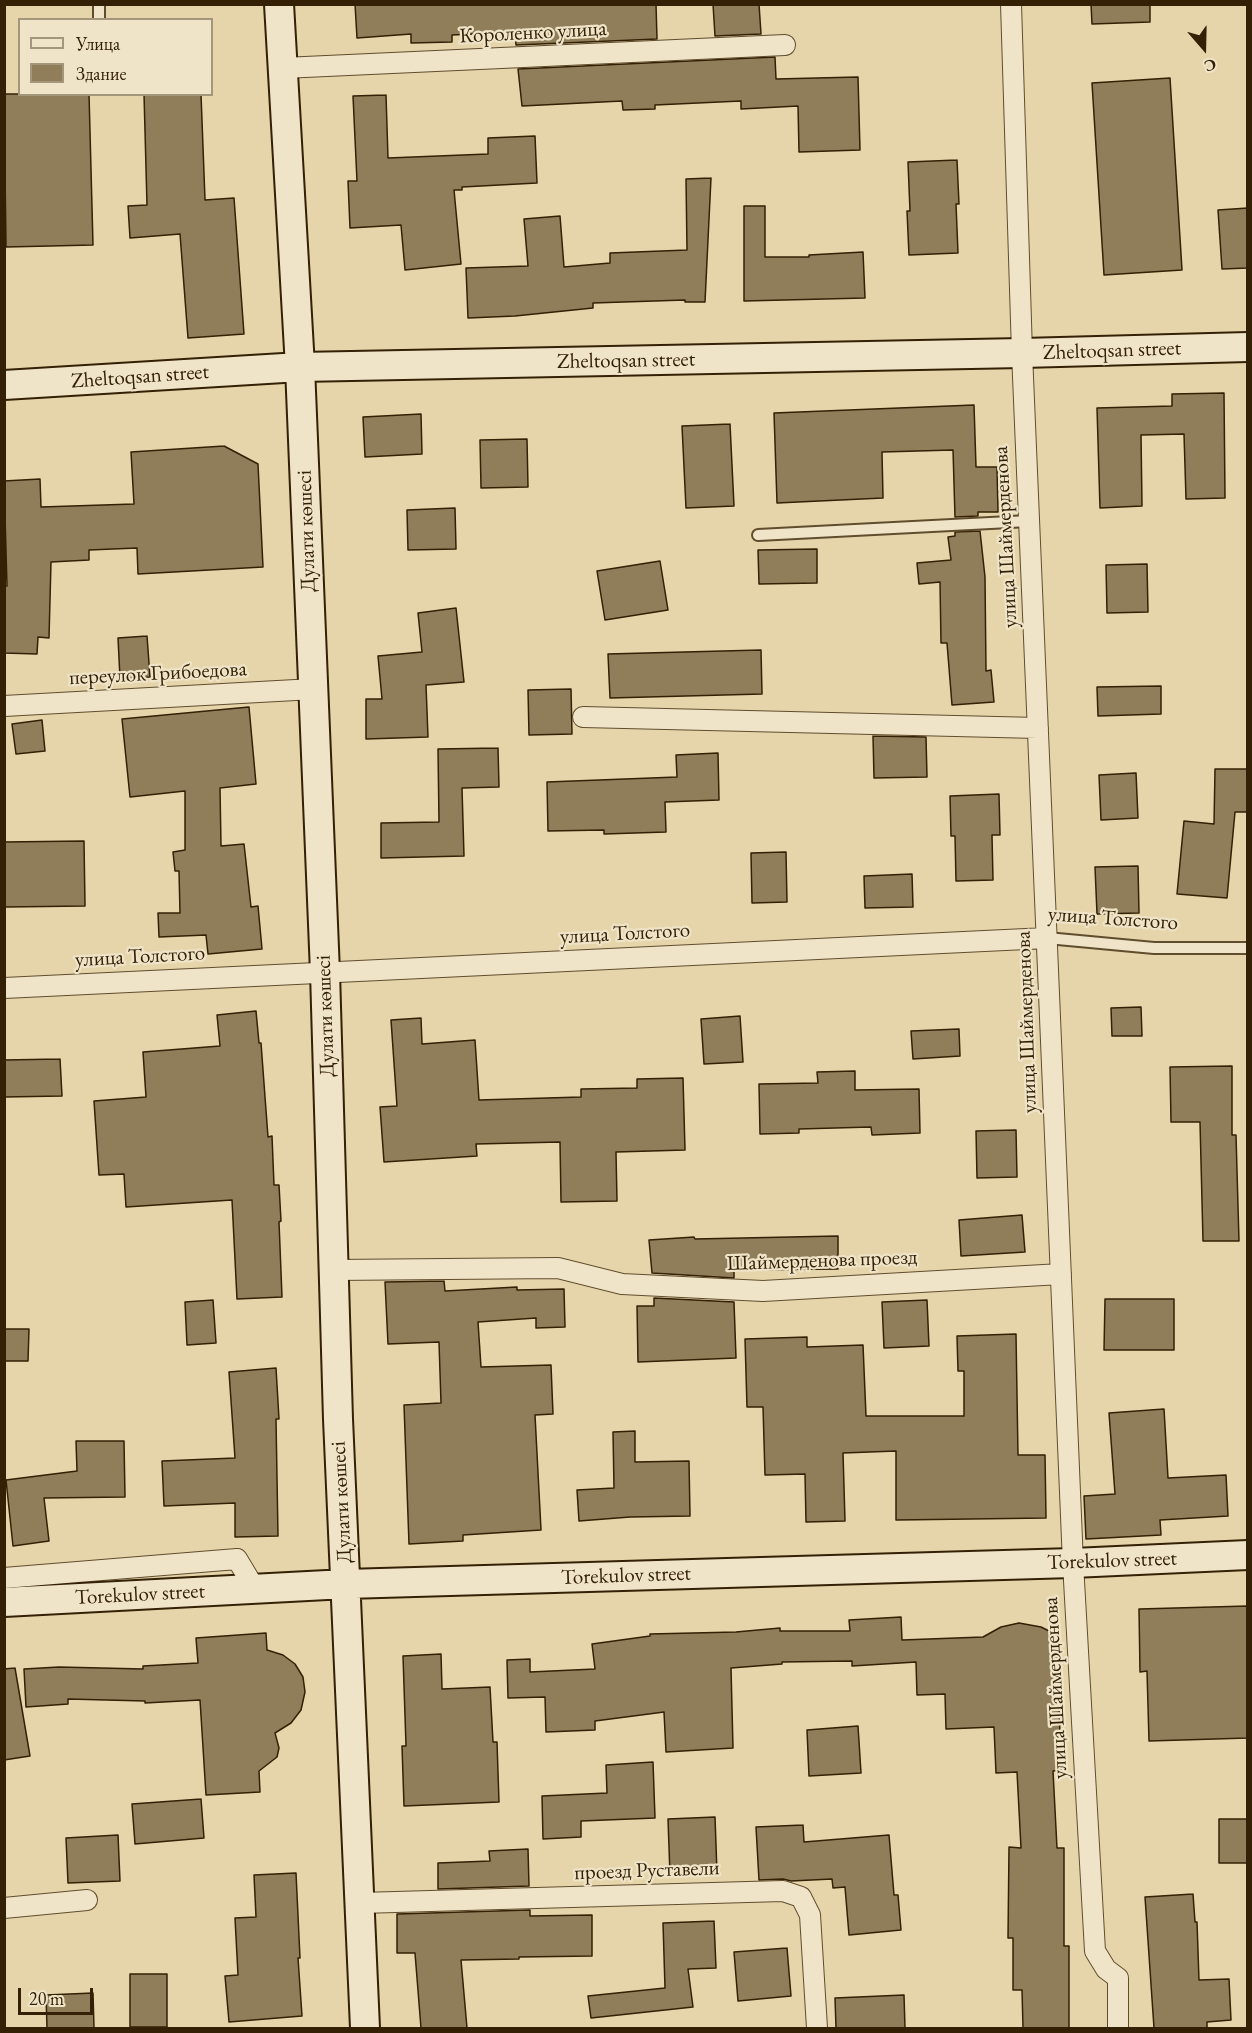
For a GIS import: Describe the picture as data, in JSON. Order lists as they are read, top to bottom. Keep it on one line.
{"streets":{"main road":["Zheltoqsan street","Дулати көшесі","Torekulov street"],"street":["Короленко улица","улица Шаймерденова","переулок Грибоедова","улица Толстого","Шаймерденова проезд","проезд Руставели"]},"crossings":[["Короленко улица","Дулати көшесі"],["Zheltoqsan street","Дулати көшесі"],["Zheltoqsan street","улица Шаймерденова"],["Дулати көшесі","переулок Грибоедова"],["Дулати көшесі","улица Толстого"],["Дулати көшесі","Шаймерденова проезд"],["Дулати көшесі","Torekulov street"],["Дулати көшесі","проезд Руставели"],["улица Шаймерденова","улица Толстого"],["улица Шаймерденова","Шаймерденова проезд"],["улица Шаймерденова","Torekulov street"]],"legend":["Улица","Здание"],"scale_bar":"20 m","north":"bottom"}
